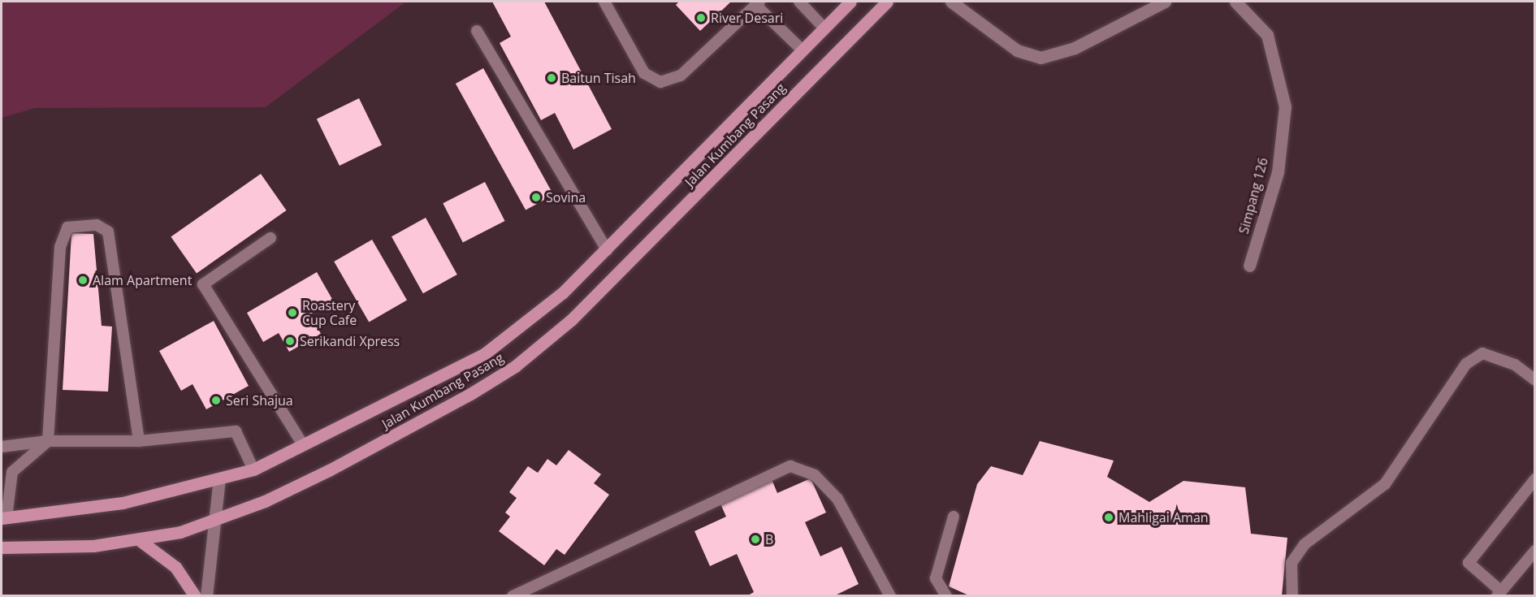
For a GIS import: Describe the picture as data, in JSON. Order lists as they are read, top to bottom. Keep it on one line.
{"streets":{"main road":["Jalan Kumbang Pasang"],"street":["Simpang 126"]},"places":["River Desari","Baitun Tisah","Sovina","Alam Apartment","Roastery Cup Cafe","Serikandi Xpress","Seri Shajua","Mahligai Aman","B"]}
